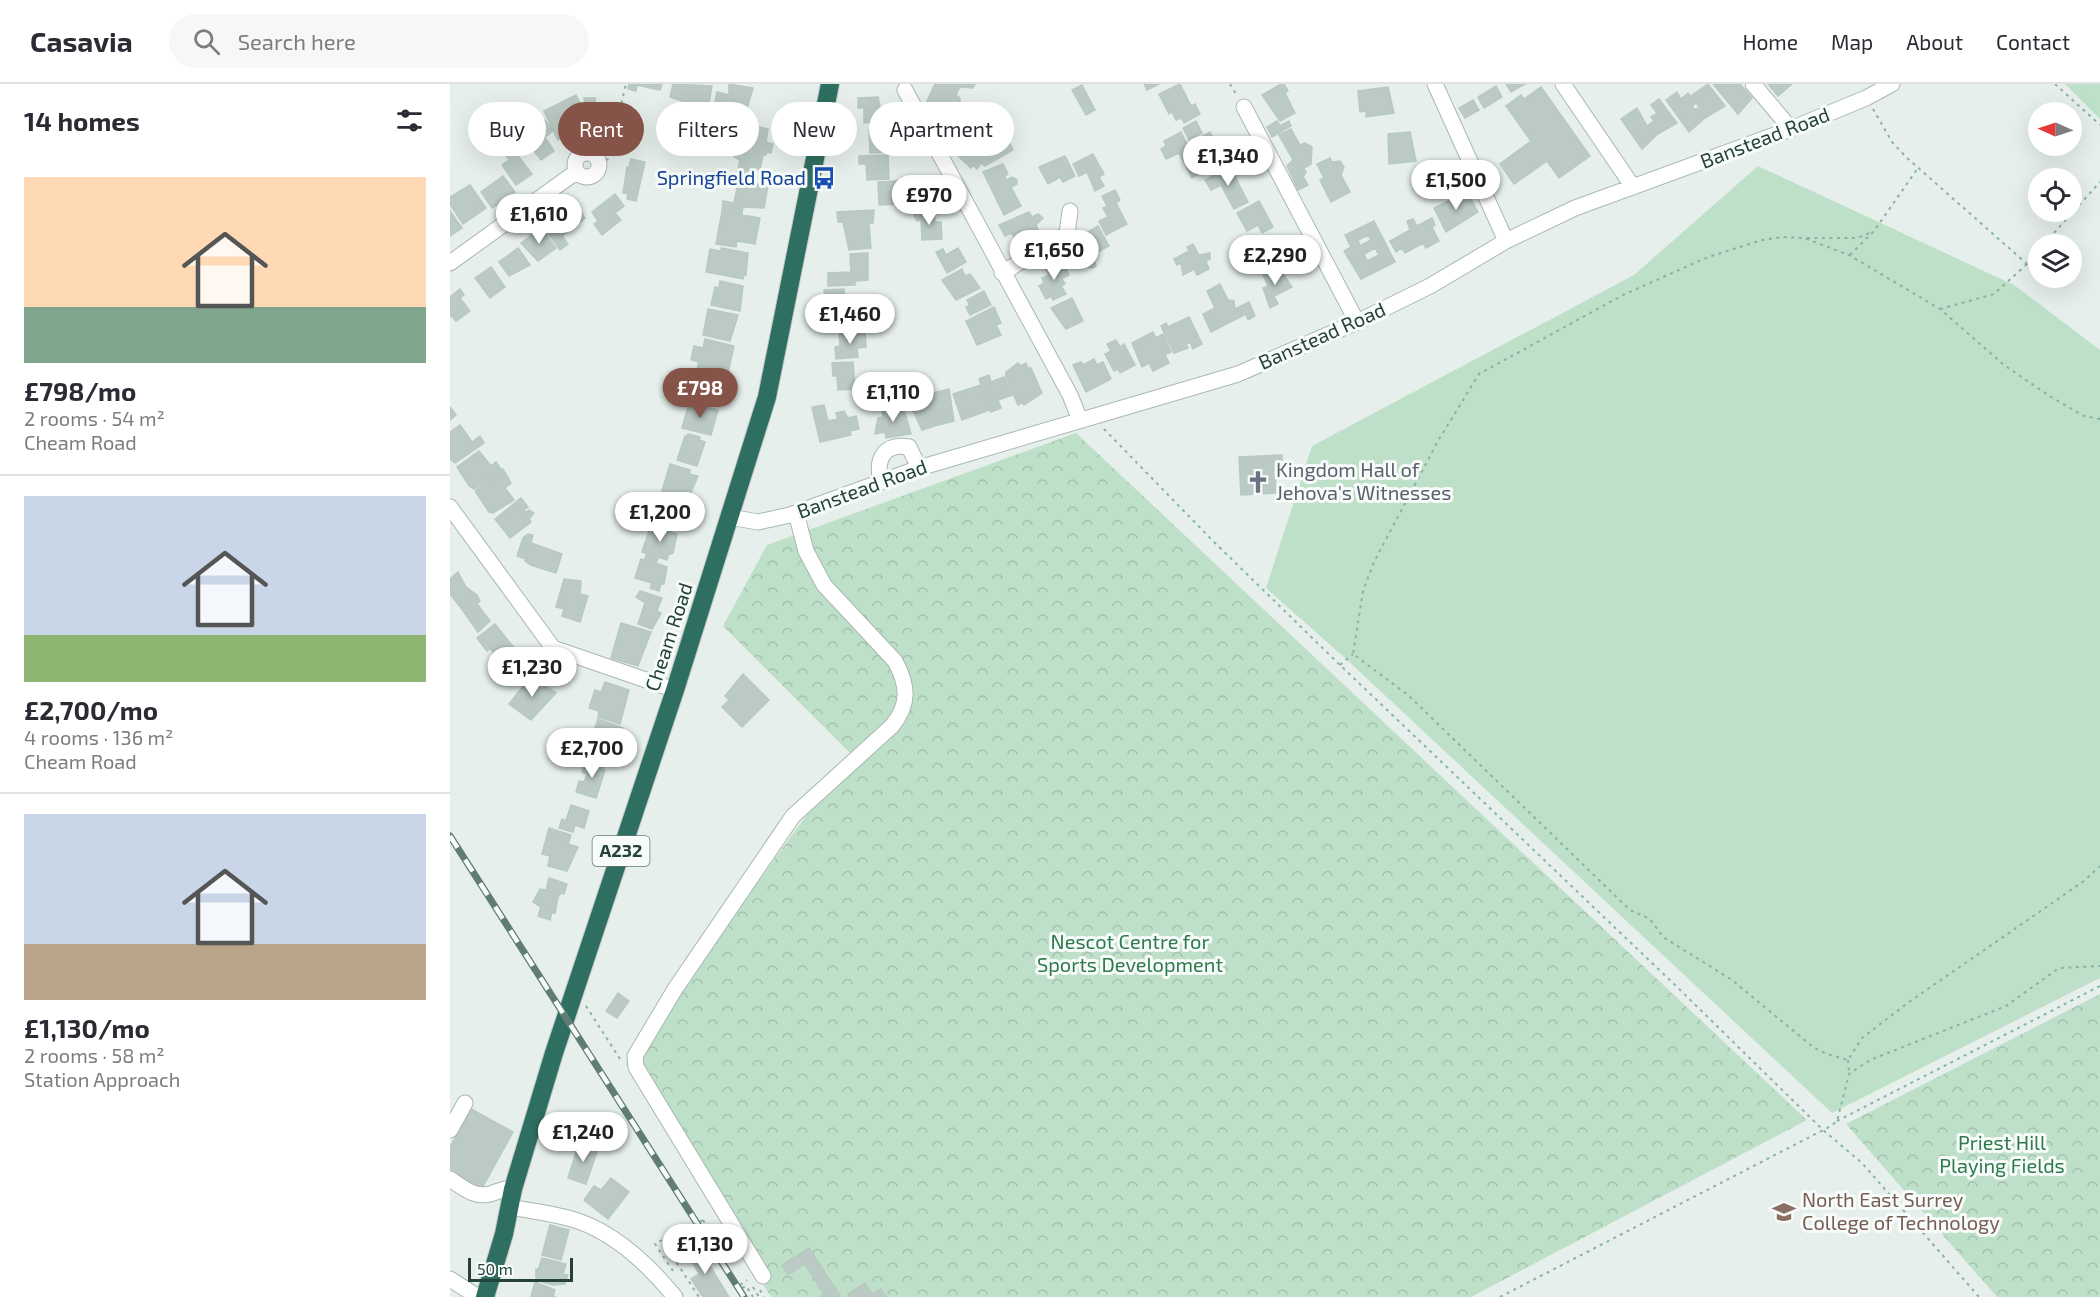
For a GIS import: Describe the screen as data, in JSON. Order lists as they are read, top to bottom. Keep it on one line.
{"streets":{"highway":["Cheam Road","A232"],"street":["Banstead Road"]},"crossings":[["Banstead Road","Cheam Road"]],"parks":["Nescot Centre for Sports Development","Priest Hill Playing Fields"],"places":{"bus stop":["Springfield Road"],"church":["Kingdom Hall of Jehova's Witnesses"],"school or university":["North East Surrey College of Technology"]},"scale_bar":"50 m","north":"left","page":{"header":"Casavia","search":"Search here","nav":["Home","Map","About","Contact"],"heading":"14 homes","chip":["Buy","Rent","Filters","New","Apartment"],"price":["£1,340","£1,500","£970","£1,610","£1,650","£2,290","£1,460","£798","£1,110","£1,200","£1,230","£2,700","£1,240","£1,130"],"list":[{"name":"£798/mo","note":"2 rooms · 54 m² · Cheam Road"},{"name":"£2,700/mo","note":"4 rooms · 136 m² · Cheam Road"},{"name":"£1,130/mo","note":"2 rooms · 58 m² · Station Approach"}],"scale":"50 m"}}
